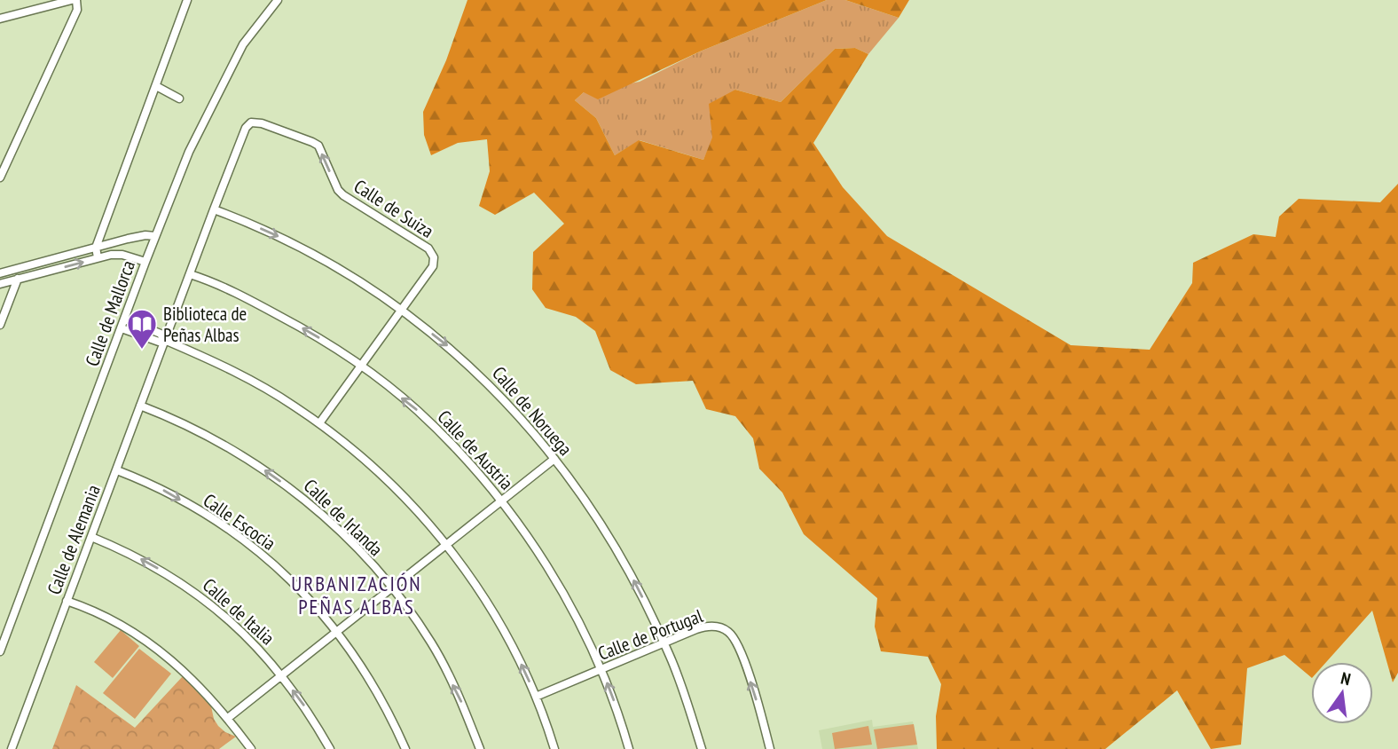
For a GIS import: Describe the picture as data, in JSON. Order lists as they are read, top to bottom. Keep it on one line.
{"streets":{"street":["Calle de Suiza","Calle de Mallorca","Calle de Noruega","Calle de Austria","Calle de Irlanda","Calle Escocia","Calle de Alemania","Calle de Italia","Calle de Portugal"]},"crossings":[["Calle de Suiza","Calle de Noruega"],["Calle de Suiza","Calle de Austria"],["Calle de Suiza","Calle de Alemania"],["Calle de Noruega","Calle de Portugal"],["Calle de Austria","Calle de Portugal"],["Calle de Irlanda","Calle de Alemania"],["Calle Escocia","Calle de Alemania"],["Calle de Alemania","Calle de Italia"]],"one_way":["Calle de Austria","Calle de Irlanda","Calle Escocia","Calle de Italia"],"districts":["URBANIZACIÓN PEÑAS ALBAS"],"places":{"library":["Biblioteca de Peñas Albas"]},"north":"top"}
